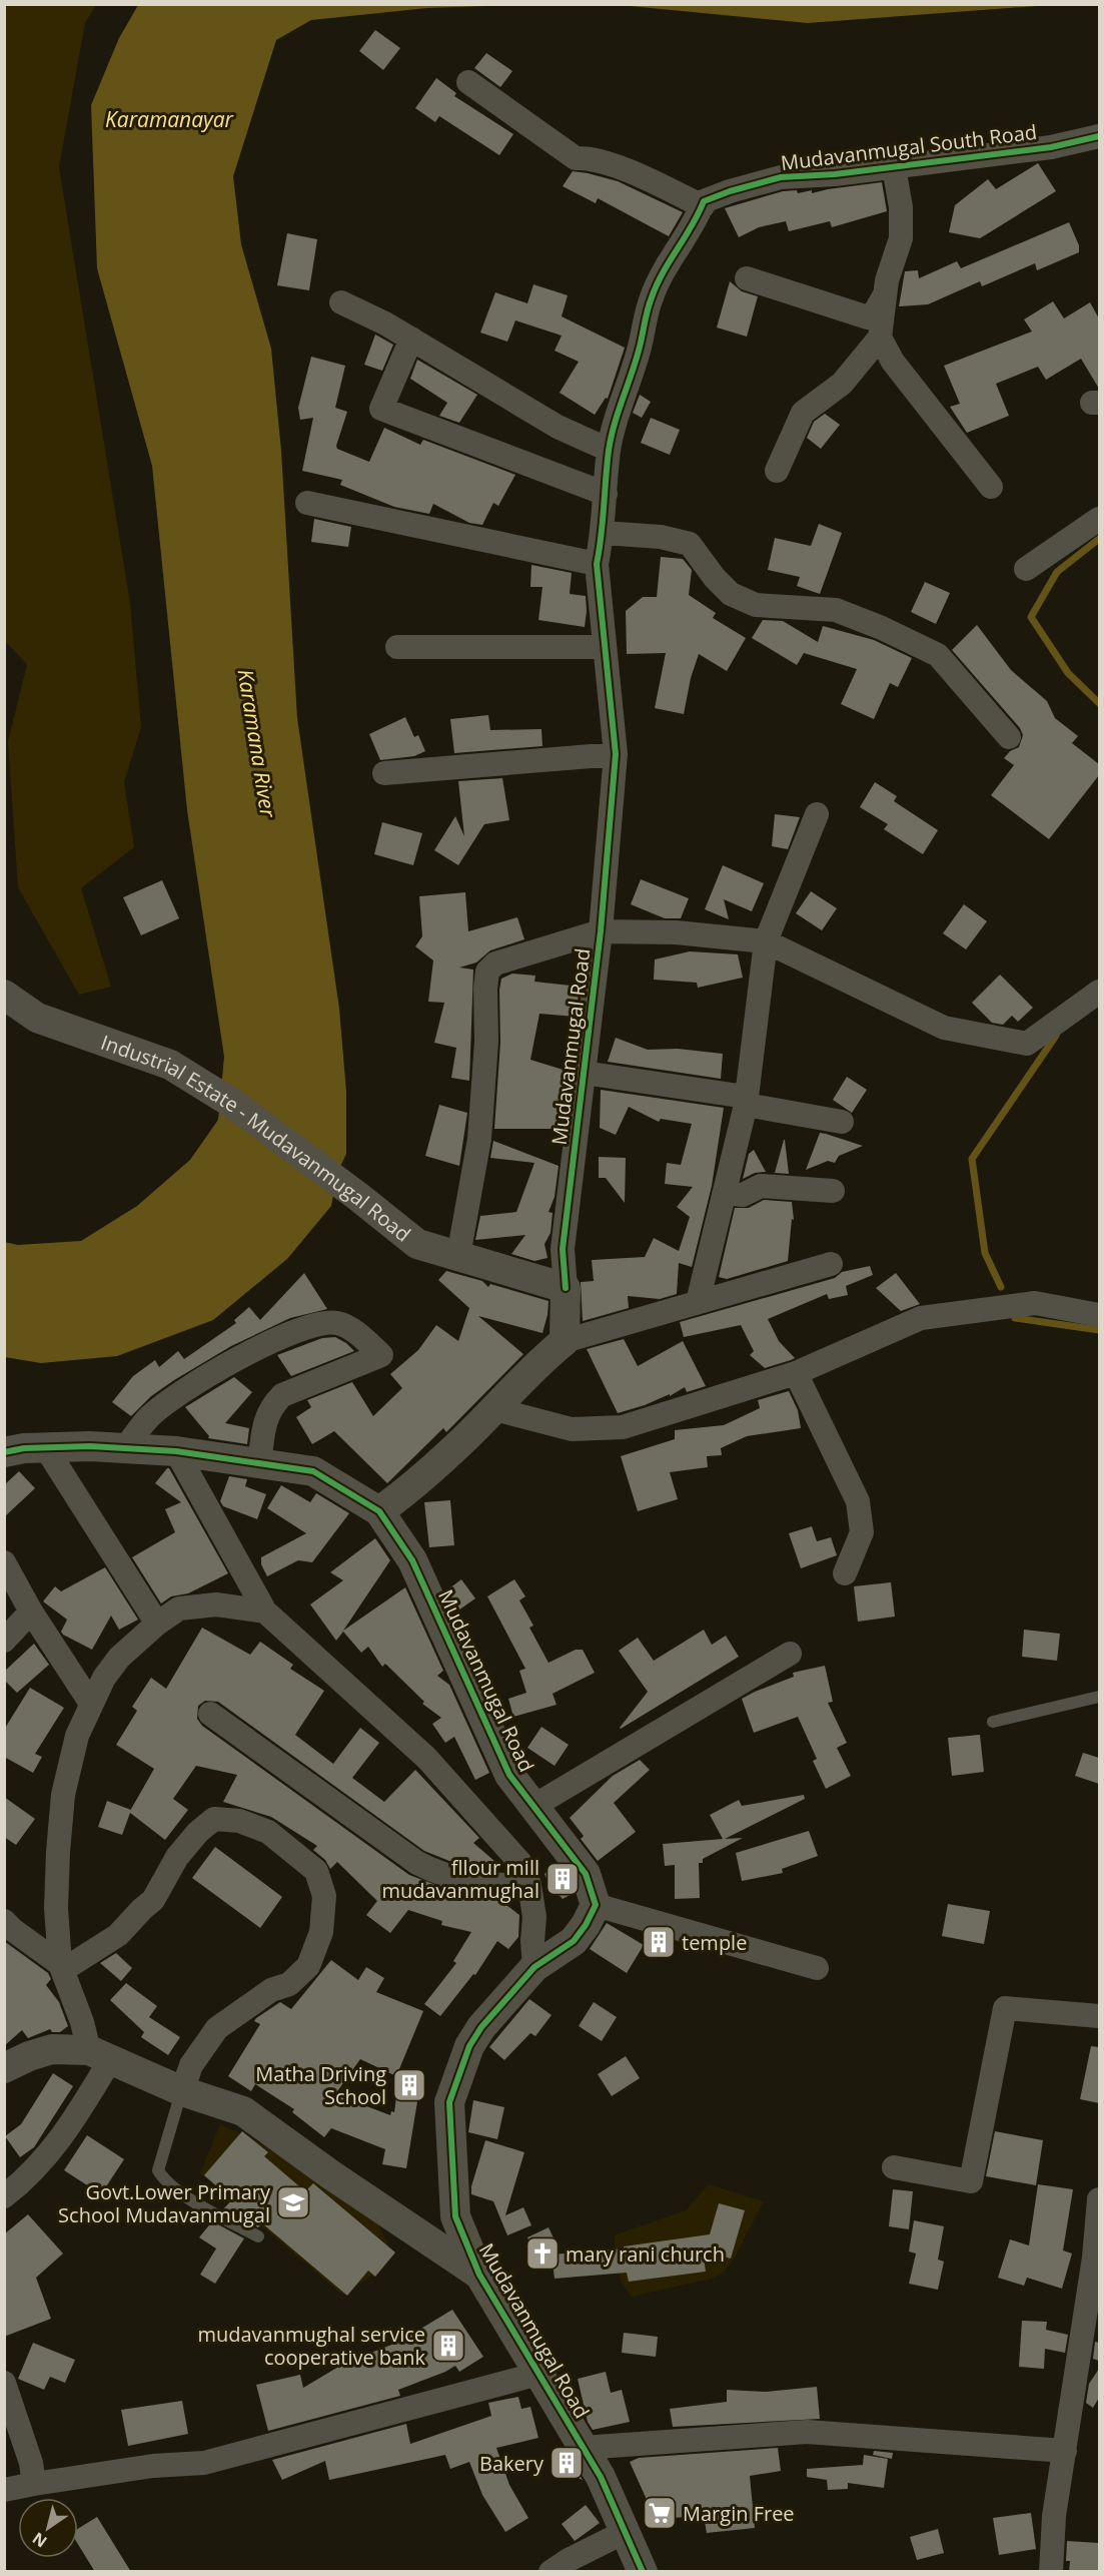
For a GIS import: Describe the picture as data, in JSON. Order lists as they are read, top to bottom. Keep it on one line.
{"streets":{"street":["Mudavanmugal South Road","Mudavanmugal Road","Industrial Estate - Mudavanmugal Road"]},"crossings":[["Mudavanmugal Road","Industrial Estate - Mudavanmugal Road"]],"water":["Karamanayar","Karamana River"],"places":{"building":["fllour mill mudavanmughal","temple","Matha Driving School","mudavanmughal service cooperative bank","Bakery"],"school or university":["Govt.Lower Primary School Mudavanmugal"],"church":["mary rani church"],"supermarket":["Margin Free"]},"north":"bottom left"}
